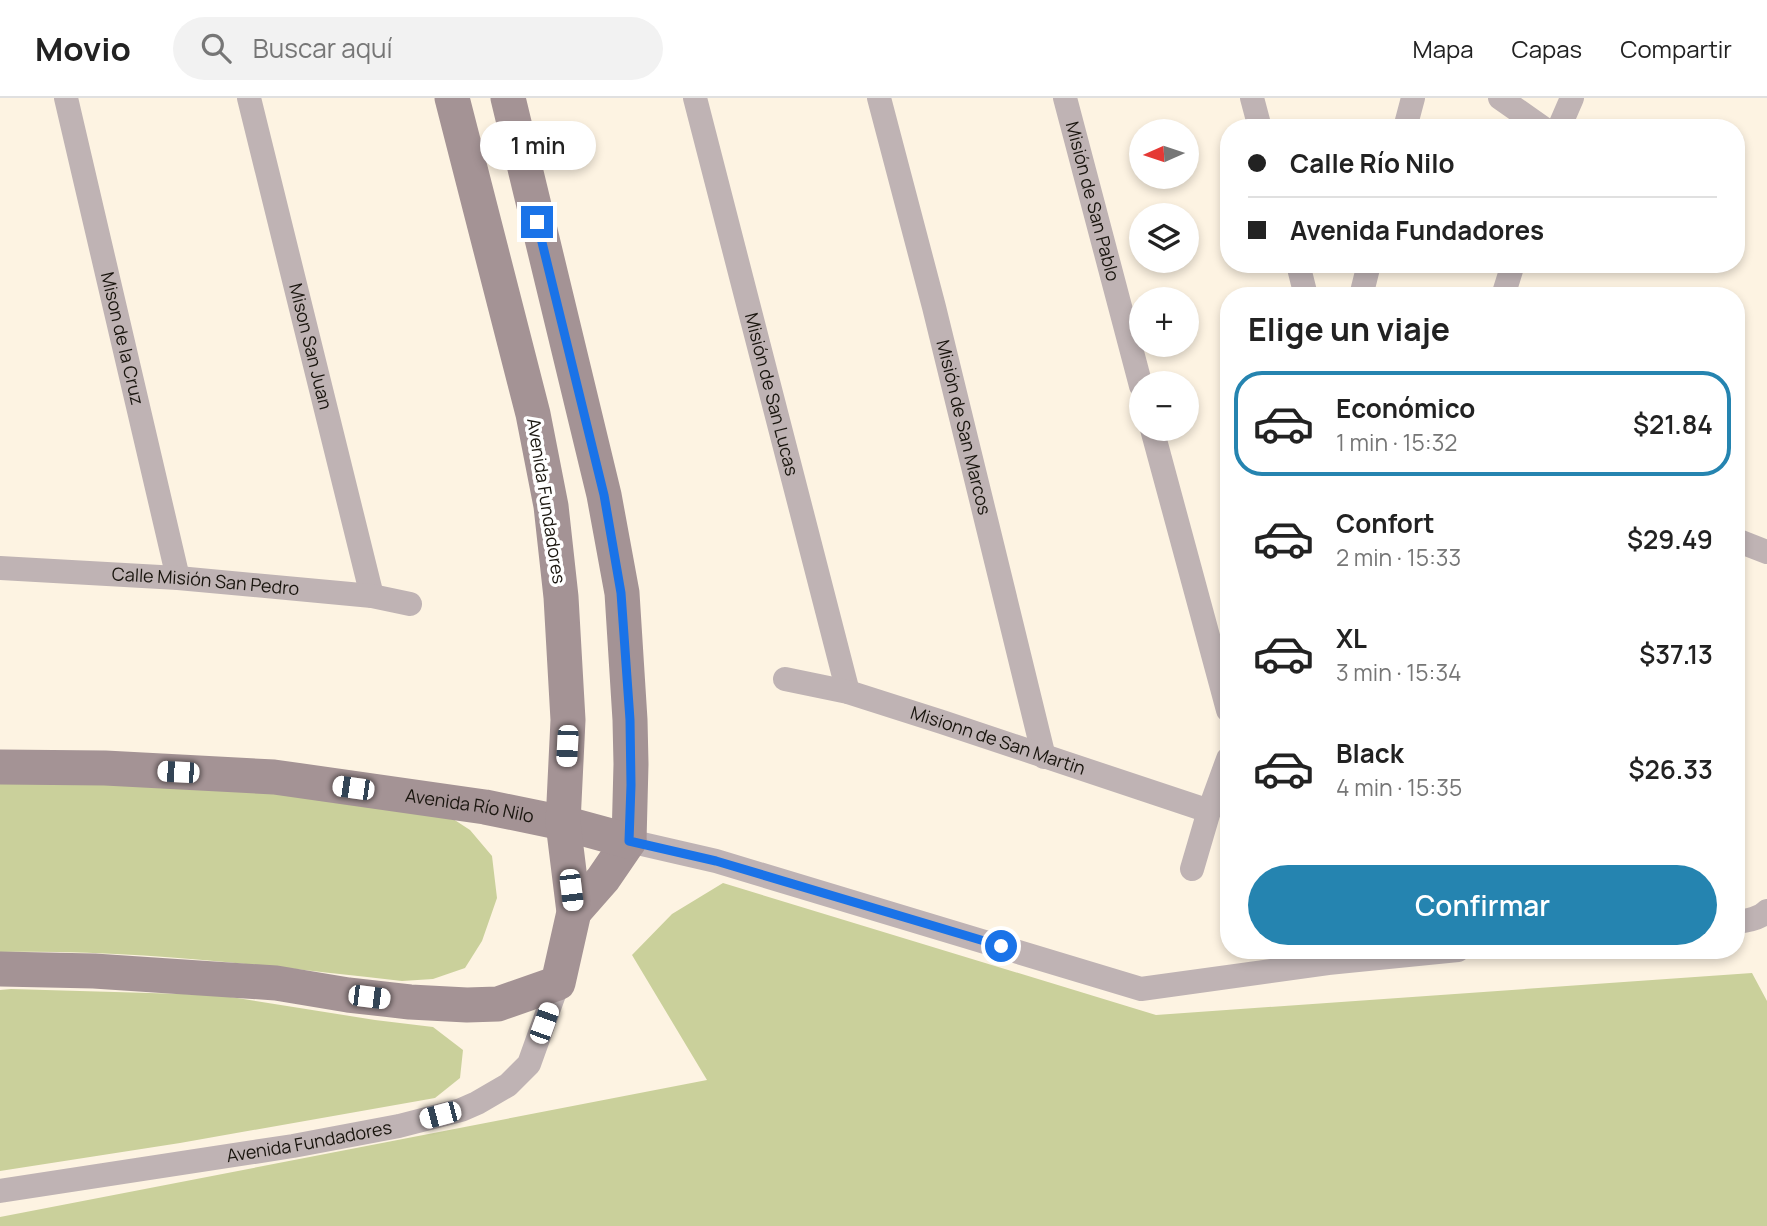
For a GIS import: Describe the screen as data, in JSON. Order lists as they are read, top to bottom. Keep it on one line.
{"streets":{"street":["Misión de San Pablo","Mison de la Cruz","Mison San Juan","Misión de San Lucas","Misión de San Marcos","Avenida Fundadores","Calle Misión San Pedro","Misionn de San Martin","Avenida Río Nilo"]},"crossings":[["Mison de la Cruz","Calle Misión San Pedro"],["Mison San Juan","Calle Misión San Pedro"],["Misión de San Lucas","Misionn de San Martin"],["Misión de San Marcos","Misionn de San Martin"],["Avenida Fundadores","Avenida Río Nilo"]],"north":"left","page":{"header":"Movio","search":"Buscar aquí","nav":["Mapa","Capas","Compartir"],"map_buttons":["+","−"],"banner":["Calle Río Nilo","Avenida Fundadores"],"bubble":"1 min","heading":"Elige un viaje","list":[{"name":"Económico","note":"1 min · 15:32","value":"$21.84"},{"name":"Confort","note":"2 min · 15:33","value":"$29.49"},{"name":"XL","note":"3 min · 15:34","value":"$37.13"},{"name":"Black","note":"4 min · 15:35","value":"$26.33"}],"buttons":"Confirmar"}}
